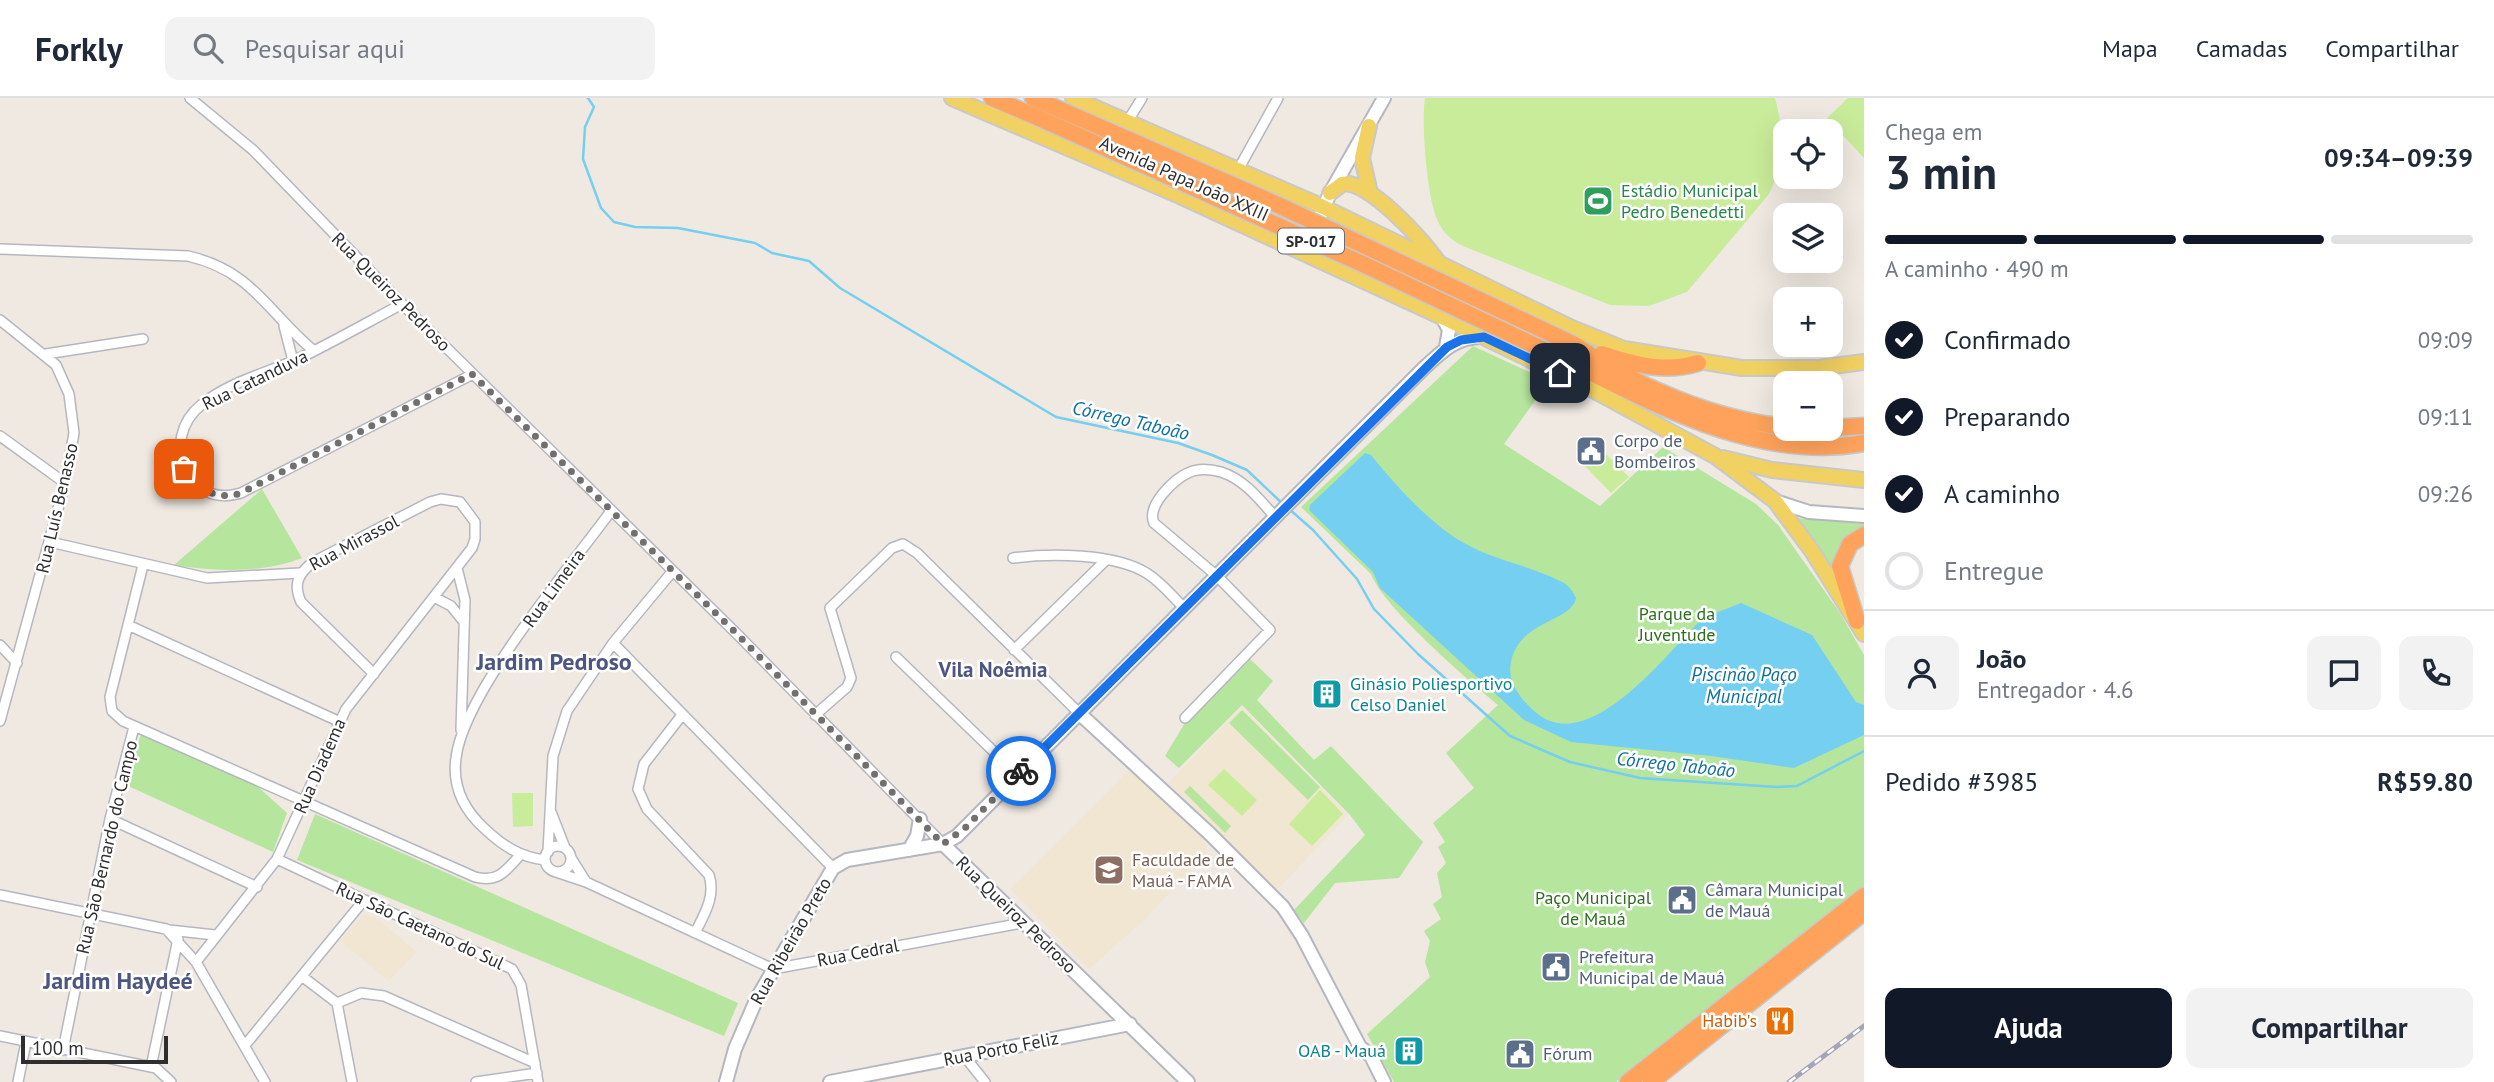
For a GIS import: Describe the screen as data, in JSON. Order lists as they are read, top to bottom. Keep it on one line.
{"streets":{"highway":["Avenida Papa João XXIII","SP-017"],"main road":["Rua Queiroz Pedroso","Rua Ribeirão Preto","Rua Porto Feliz"],"street":["Rua Catanduva","Rua Luís Benasso","Rua Mirassol","Rua Limeira","Rua Diadema","Rua São Bernardo do Campo","Rua São Caetano do Sul","Rua Cedral"]},"crossings":[["Rua Queiroz Pedroso","Rua Catanduva"],["Rua Queiroz Pedroso","Rua Limeira"],["Rua Queiroz Pedroso","Rua Ribeirão Preto"],["Rua Queiroz Pedroso","Rua Cedral"],["Rua Queiroz Pedroso","Rua Porto Feliz"],["Rua Mirassol","Rua Diadema"],["Rua Diadema","Rua São Caetano do Sul"],["Rua Ribeirão Preto","Rua Cedral"]],"districts":["Jardim Pedroso","Vila Noêmia","Jardim Haydeé"],"water":["Córrego Taboão","Piscinão Paço Municipal"],"parks":["Parque da Juventude","Paço Municipal de Mauá"],"places":{"sports":["Estádio Municipal Pedro Benedetti"],"public building":["Corpo de Bombeiros","Câmara Municipal de Mauá","Prefeitura Municipal de Mauá","Fórum"],"building":["Ginásio Poliesportivo Celso Daniel","OAB - Mauá"],"school or university":["Faculdade de Mauá - FAMA"],"restaurant":["Habib's"]},"scale_bar":"100 m","page":{"header":"Forkly","search":"Pesquisar aqui","nav":["Mapa","Camadas","Compartilhar"],"heading":["3 min","Chega em","09:34–09:39"],"panel":["João","Entregador · 4.6","Pedido #3985","R$59.80"],"map_buttons":["+","−"],"bar":"A caminho · 490 m","list":[["Confirmado","09:09"],["Preparando","09:11"],["A caminho","09:26"],"Entregue"],"buttons":["Ajuda","Compartilhar"],"scale":"100 m"}}
